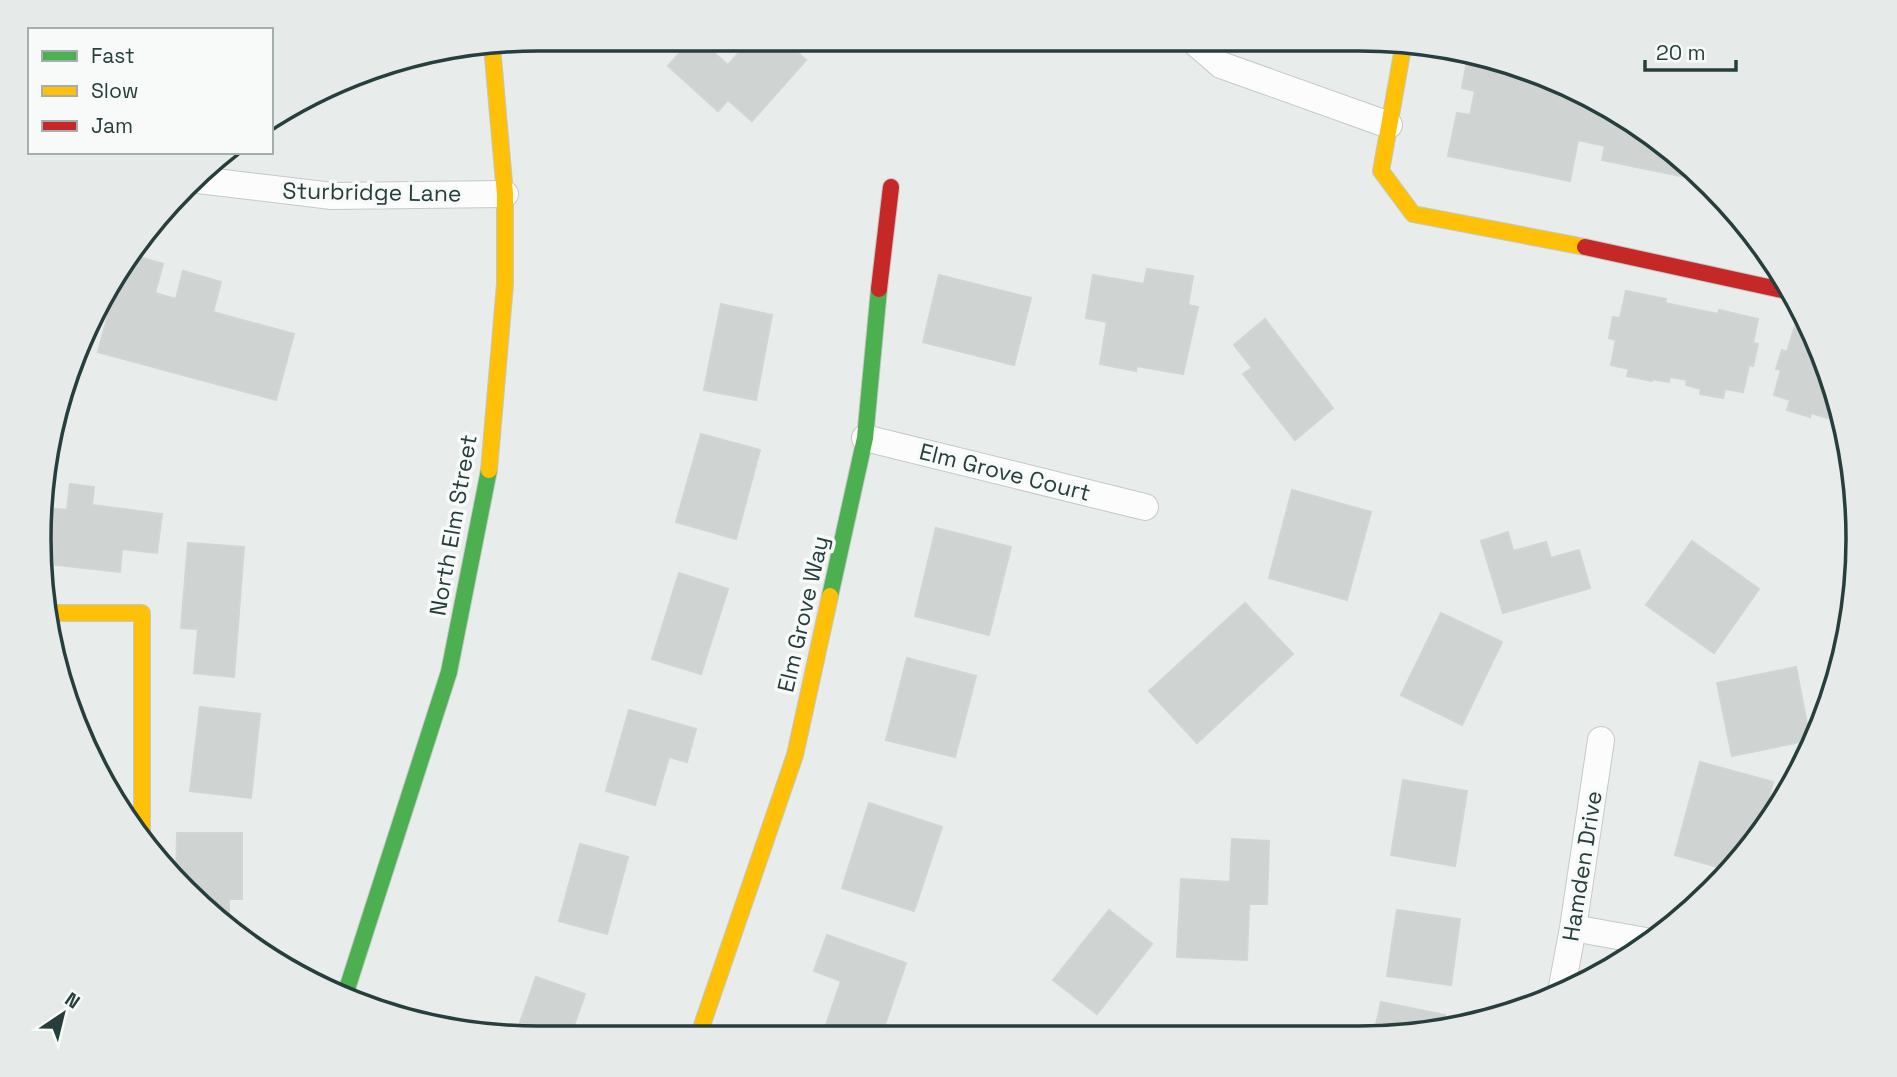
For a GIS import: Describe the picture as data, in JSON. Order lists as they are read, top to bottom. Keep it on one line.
{"streets":{"street":["Sturbridge Lane","Elm Grove Court","North Elm Street","Elm Grove Way","Hamden Drive"]},"crossings":[["Sturbridge Lane","North Elm Street"],["Elm Grove Court","Elm Grove Way"]],"legend":["Fast","Slow","Jam"],"scale_bar":"20 m","north":"top right"}
